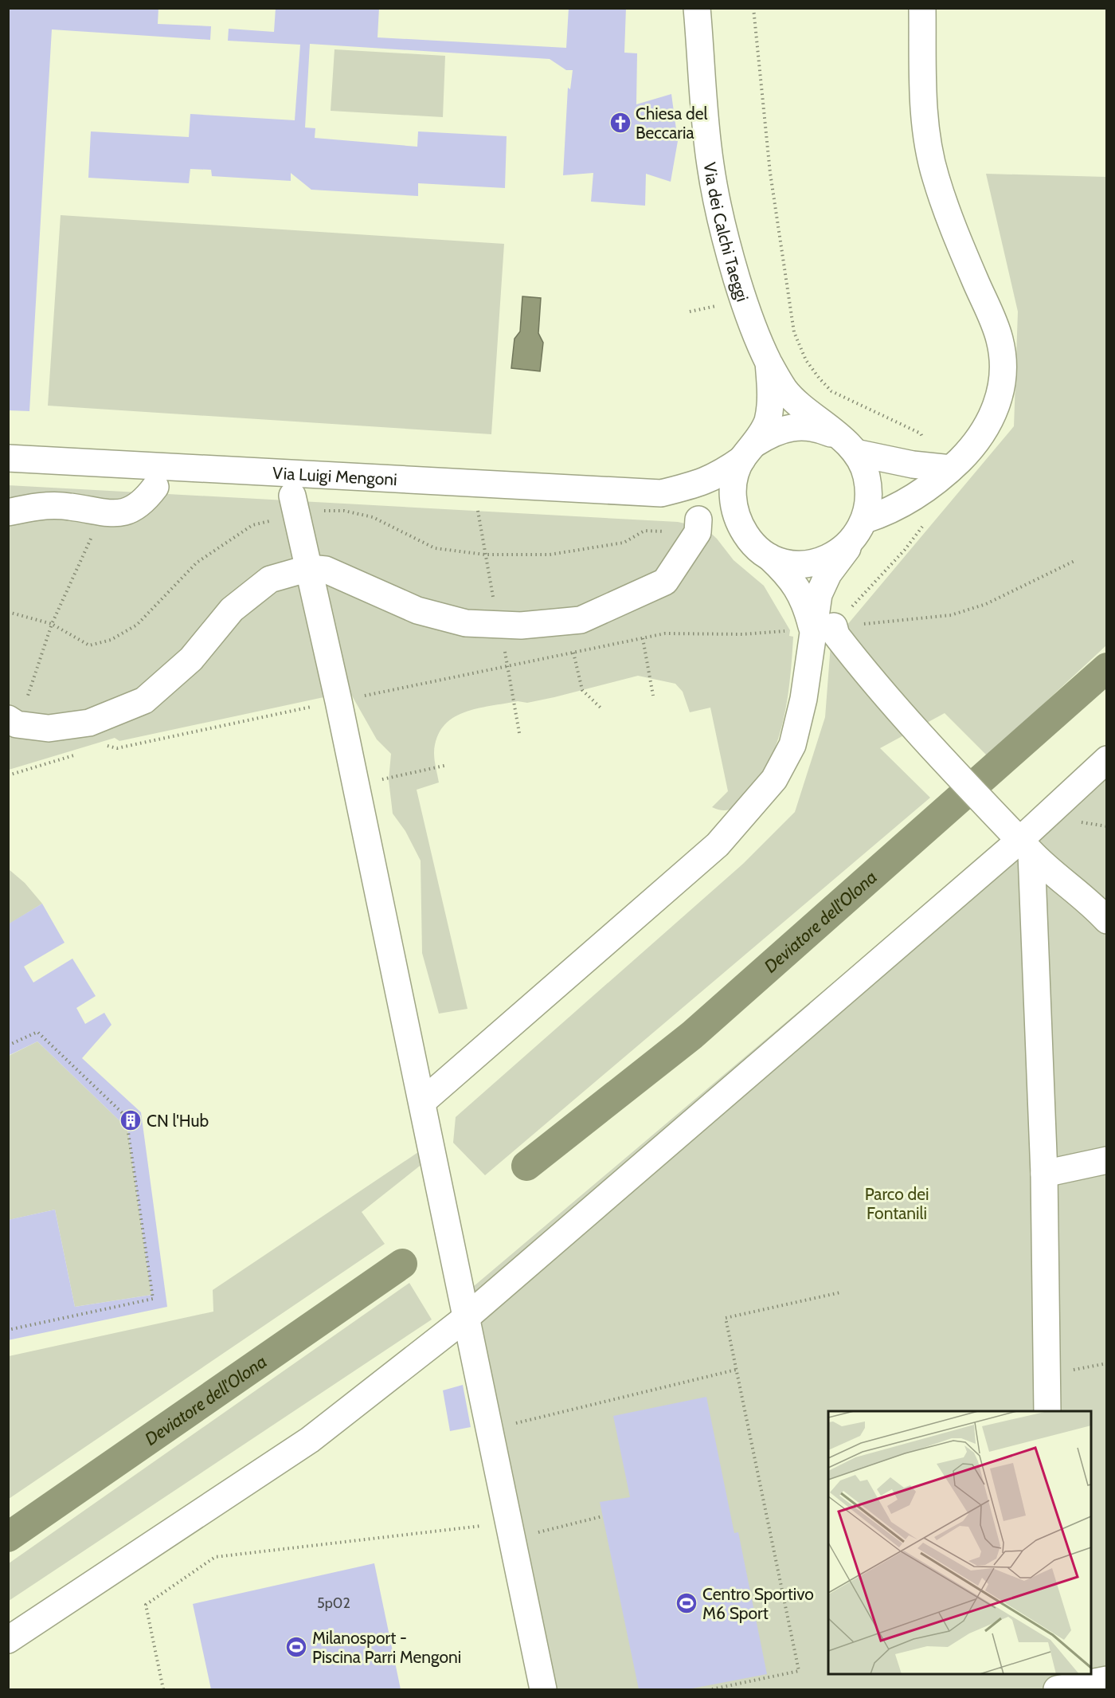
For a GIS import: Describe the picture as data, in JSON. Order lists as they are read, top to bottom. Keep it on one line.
{"streets":{"street":["Via dei Calchi Taeggi","Via Luigi Mengoni"]},"crossings":[["Via dei Calchi Taeggi","Via Luigi Mengoni"]],"water":["Deviatore dell'Olona"],"parks":["Parco dei Fontanili"],"places":{"church":["Chiesa del Beccaria"],"building":["CN l'Hub"],"sports":["Centro Sportivo M6 Sport","Milanosport - Piscina Parri Mengoni"]},"house_numbers":["5p02"]}
